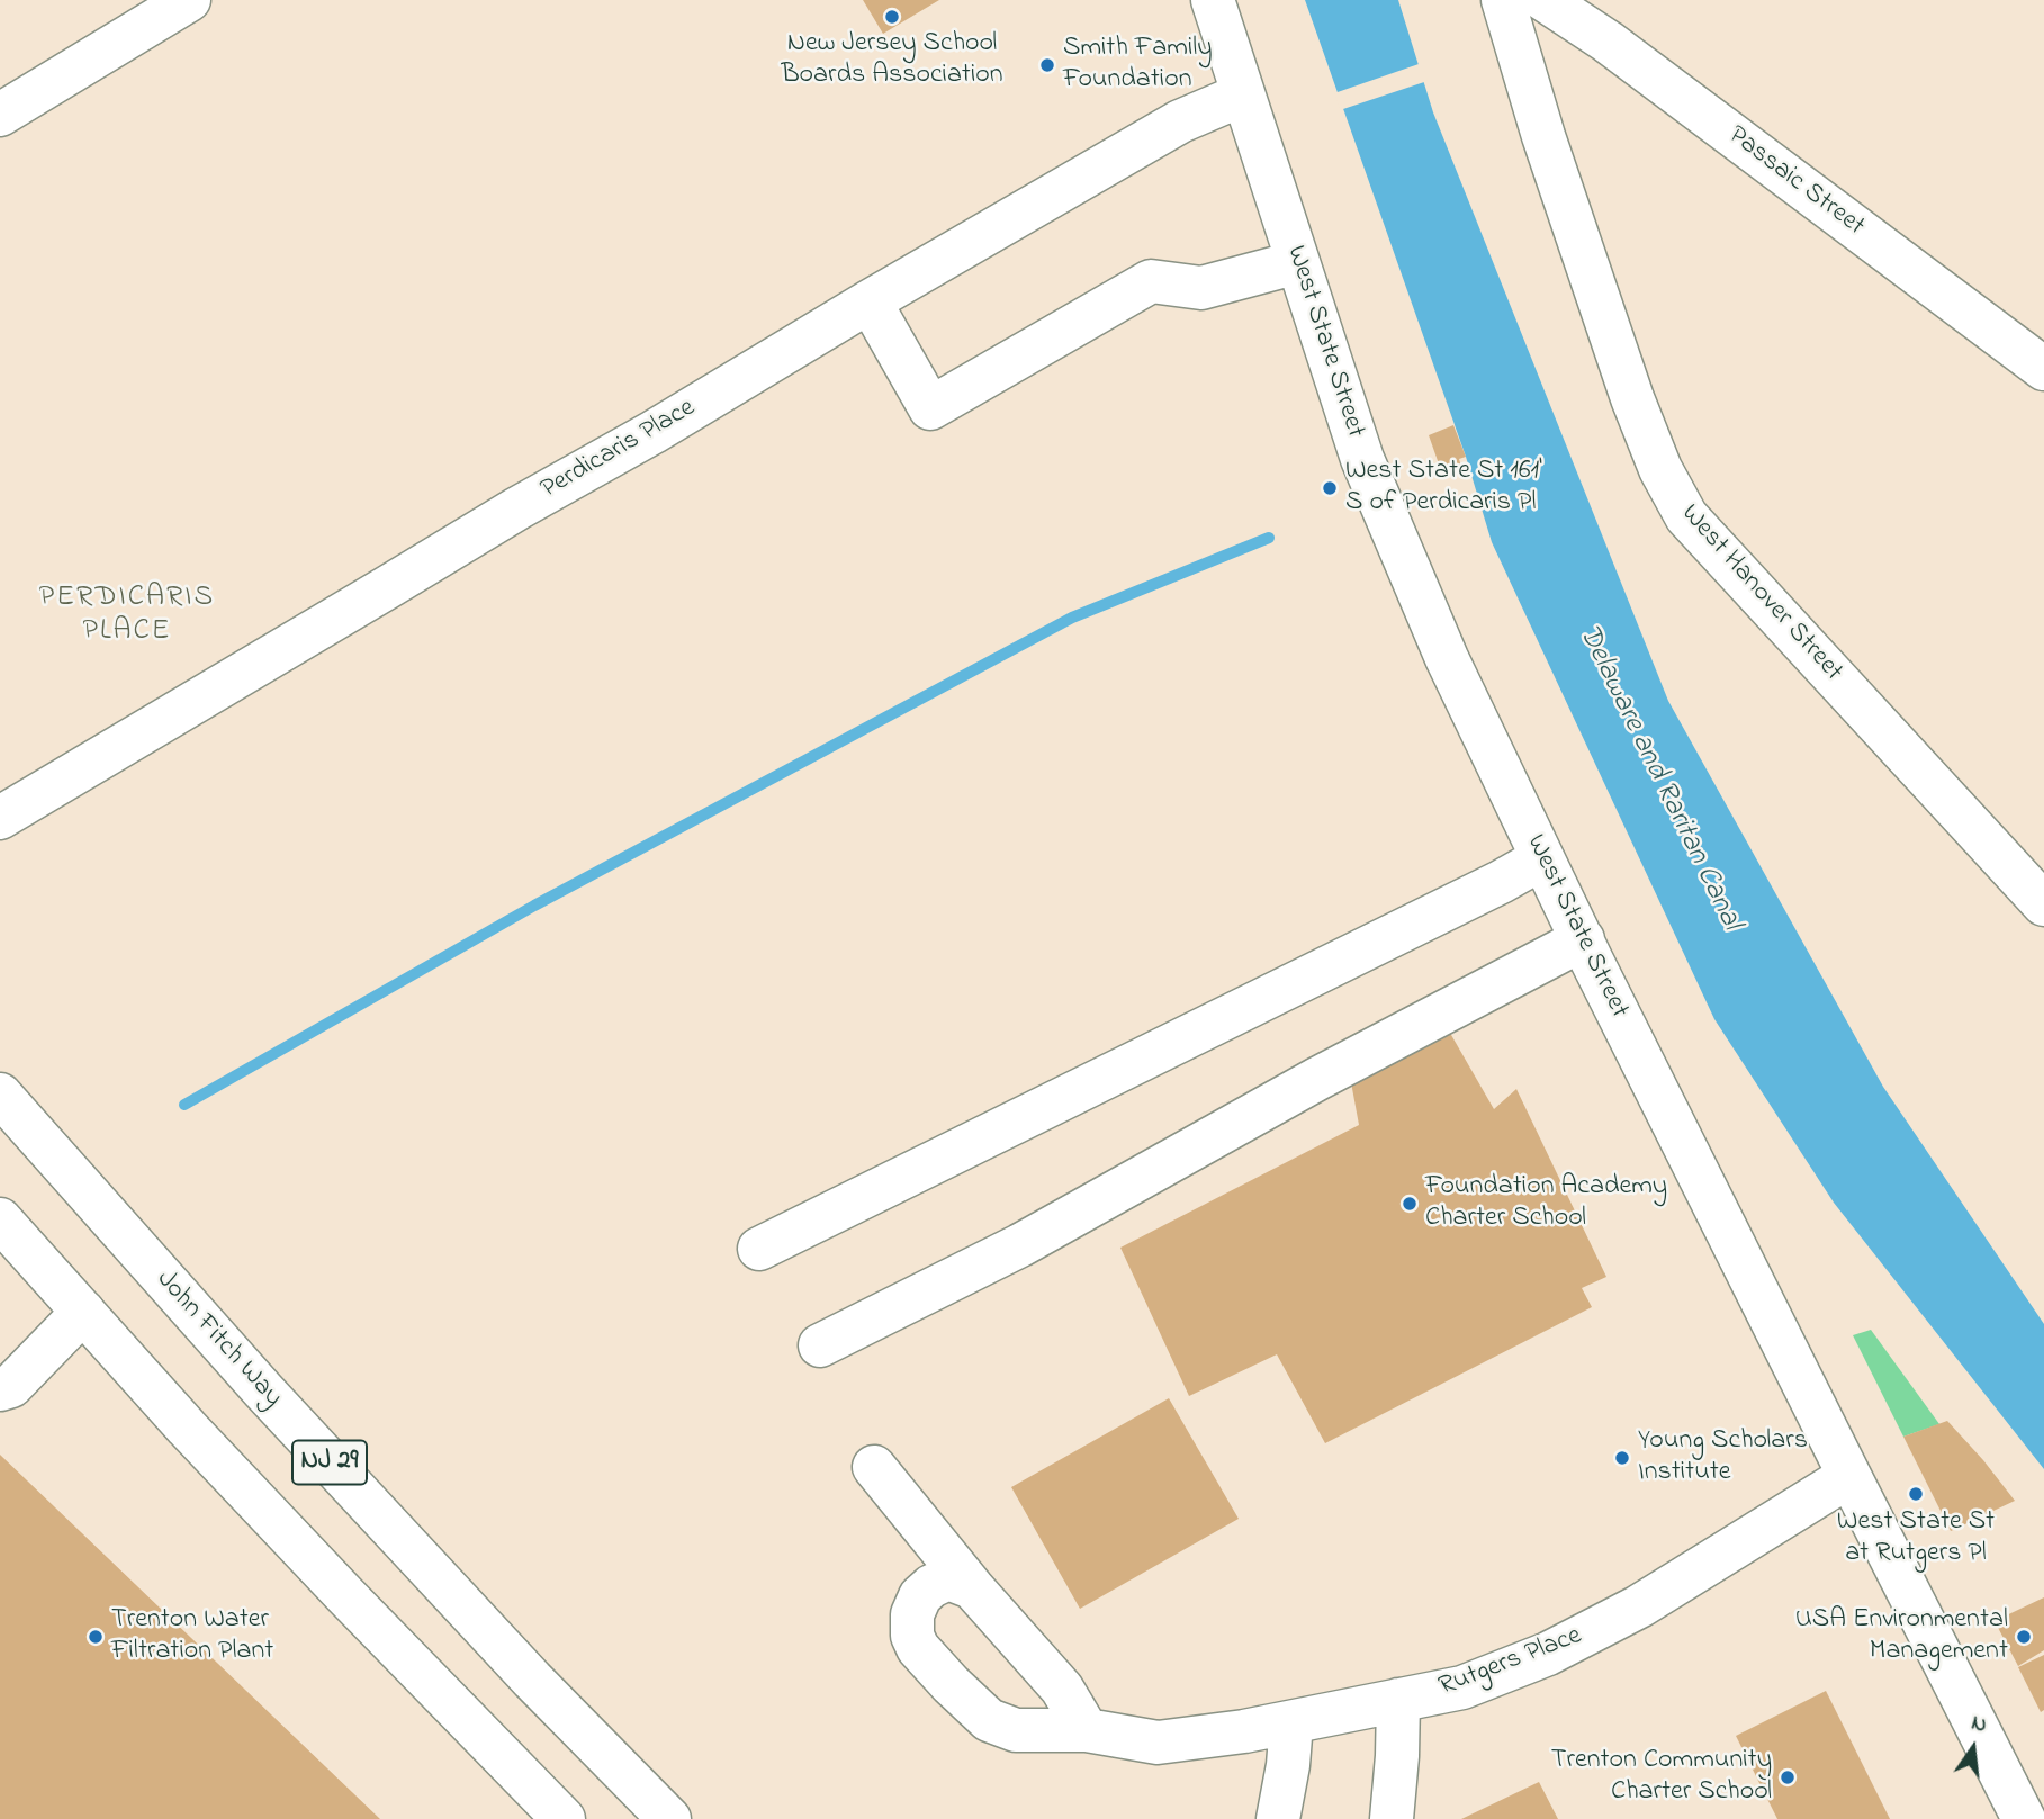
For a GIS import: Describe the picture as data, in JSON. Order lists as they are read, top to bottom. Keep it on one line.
{"streets":{"main road":["Passaic Street","West State Street","Perdicaris Place","West Hanover Street","John Fitch Way","NJ 29","Rutgers Place"]},"crossings":[["West State Street","Perdicaris Place"],["West State Street","Rutgers Place"]],"districts":["PERDICARIS PLACE"],"water":["Delaware and Raritan Canal"],"places":["New Jersey School Boards Association","Smith Family Foundation","West State St 161' S of Perdicaris Pl","Foundation Academy Charter School","Young Scholars Institute","West State St at Rutgers Pl","Trenton Water Filtration Plant","USA Environmental Management","Trenton Community Charter School"],"north":"top"}
